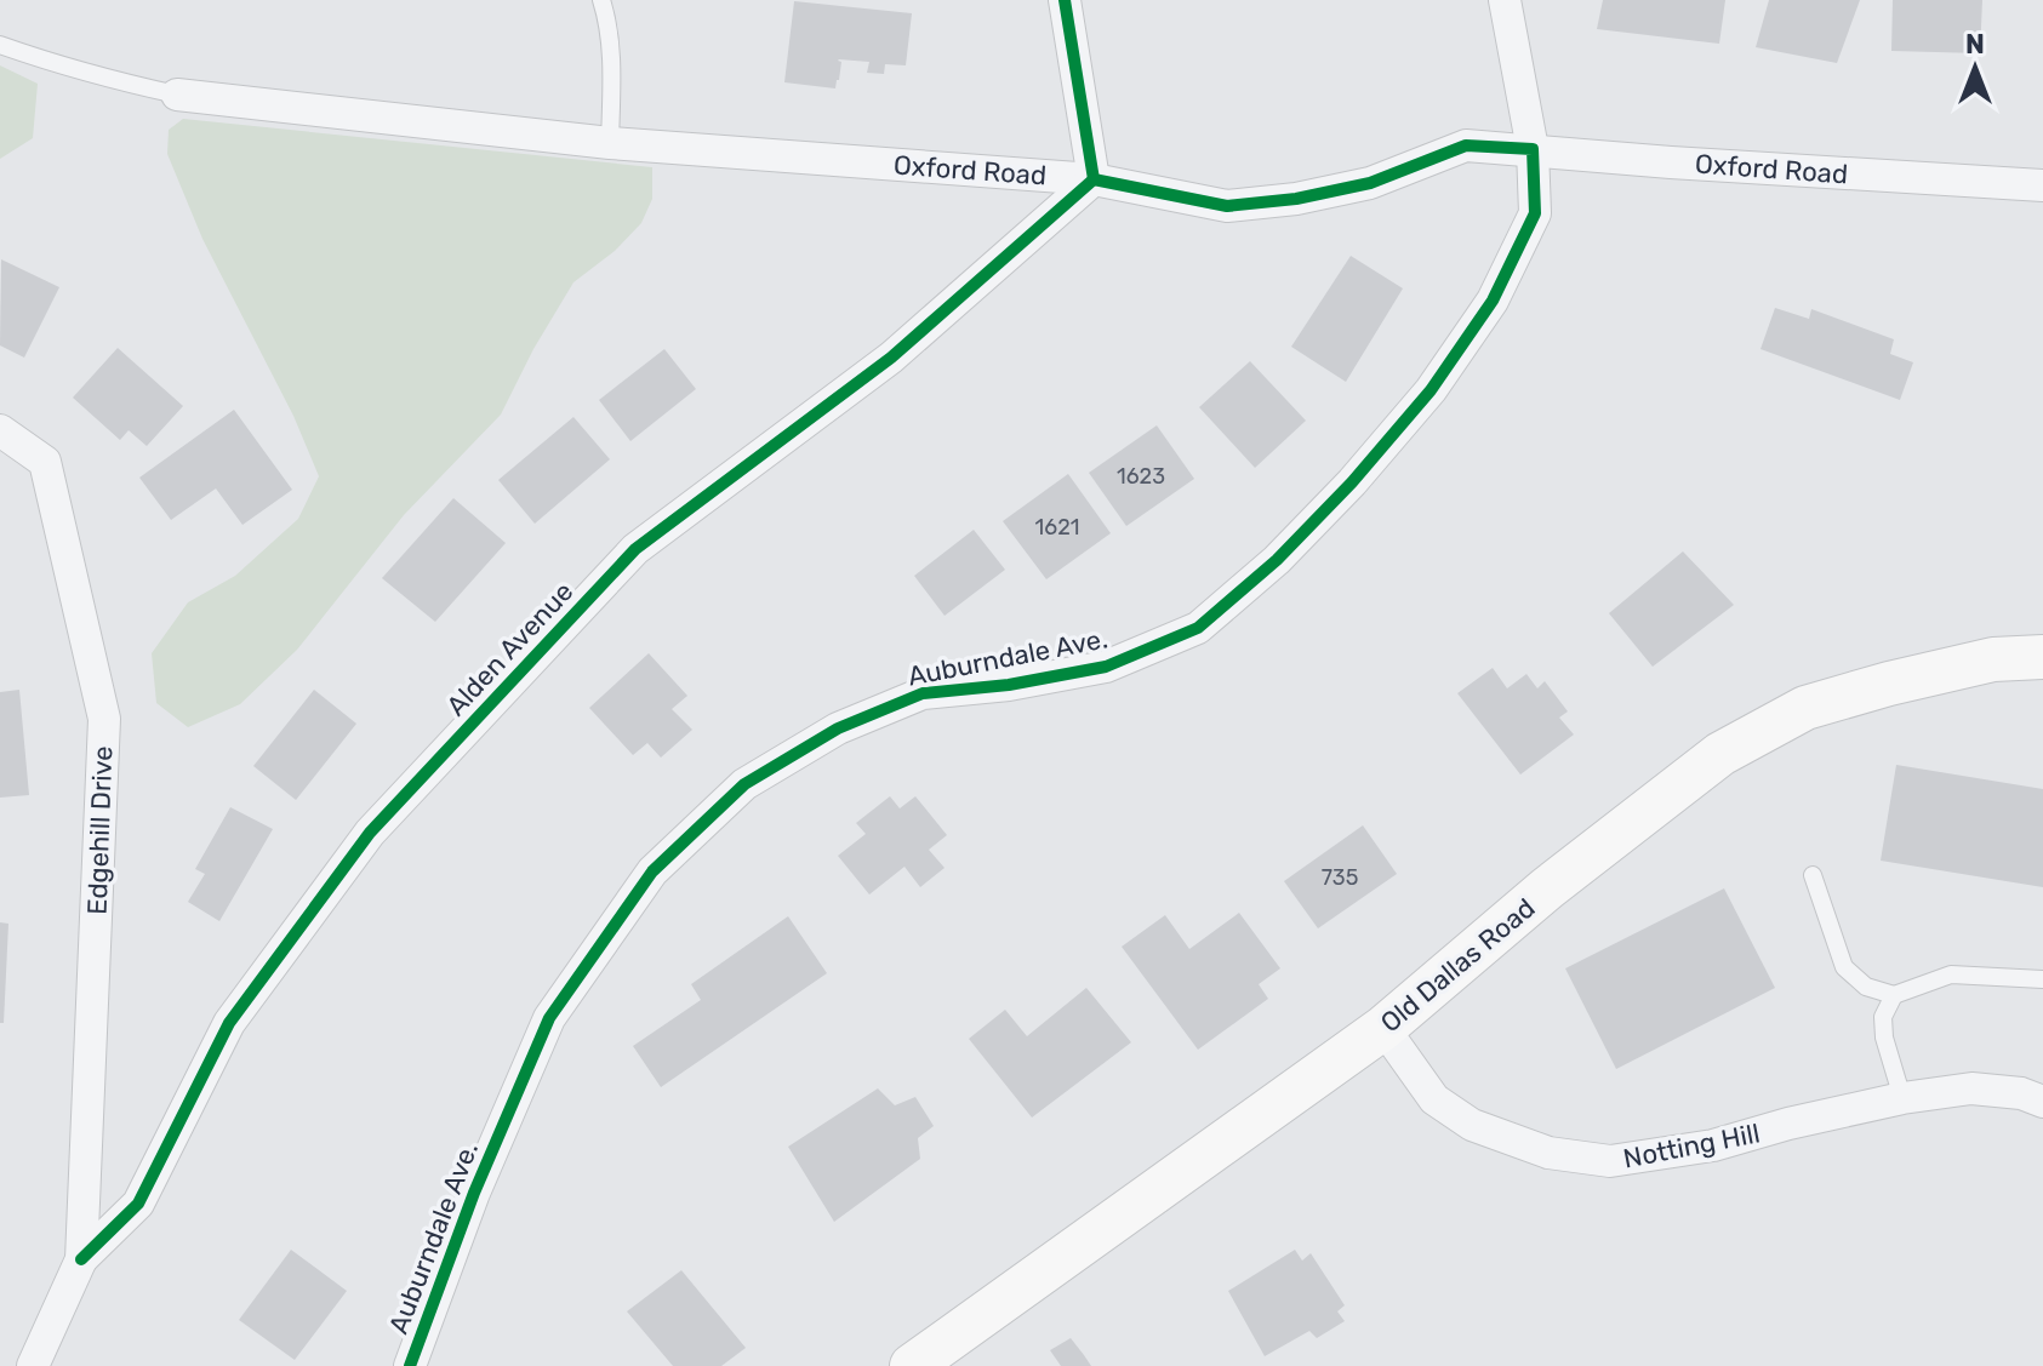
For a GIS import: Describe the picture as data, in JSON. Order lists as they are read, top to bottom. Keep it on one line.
{"streets":{"street":["Oxford Road","Alden Avenue","Auburndale Ave.","Edgehill Drive","Old Dallas Road","Notting Hill"]},"crossings":[["Oxford Road","Alden Avenue"],["Oxford Road","Auburndale Ave."],["Alden Avenue","Edgehill Drive"],["Old Dallas Road","Notting Hill"]],"house_numbers":["1623","1621","735"],"north":"top"}
